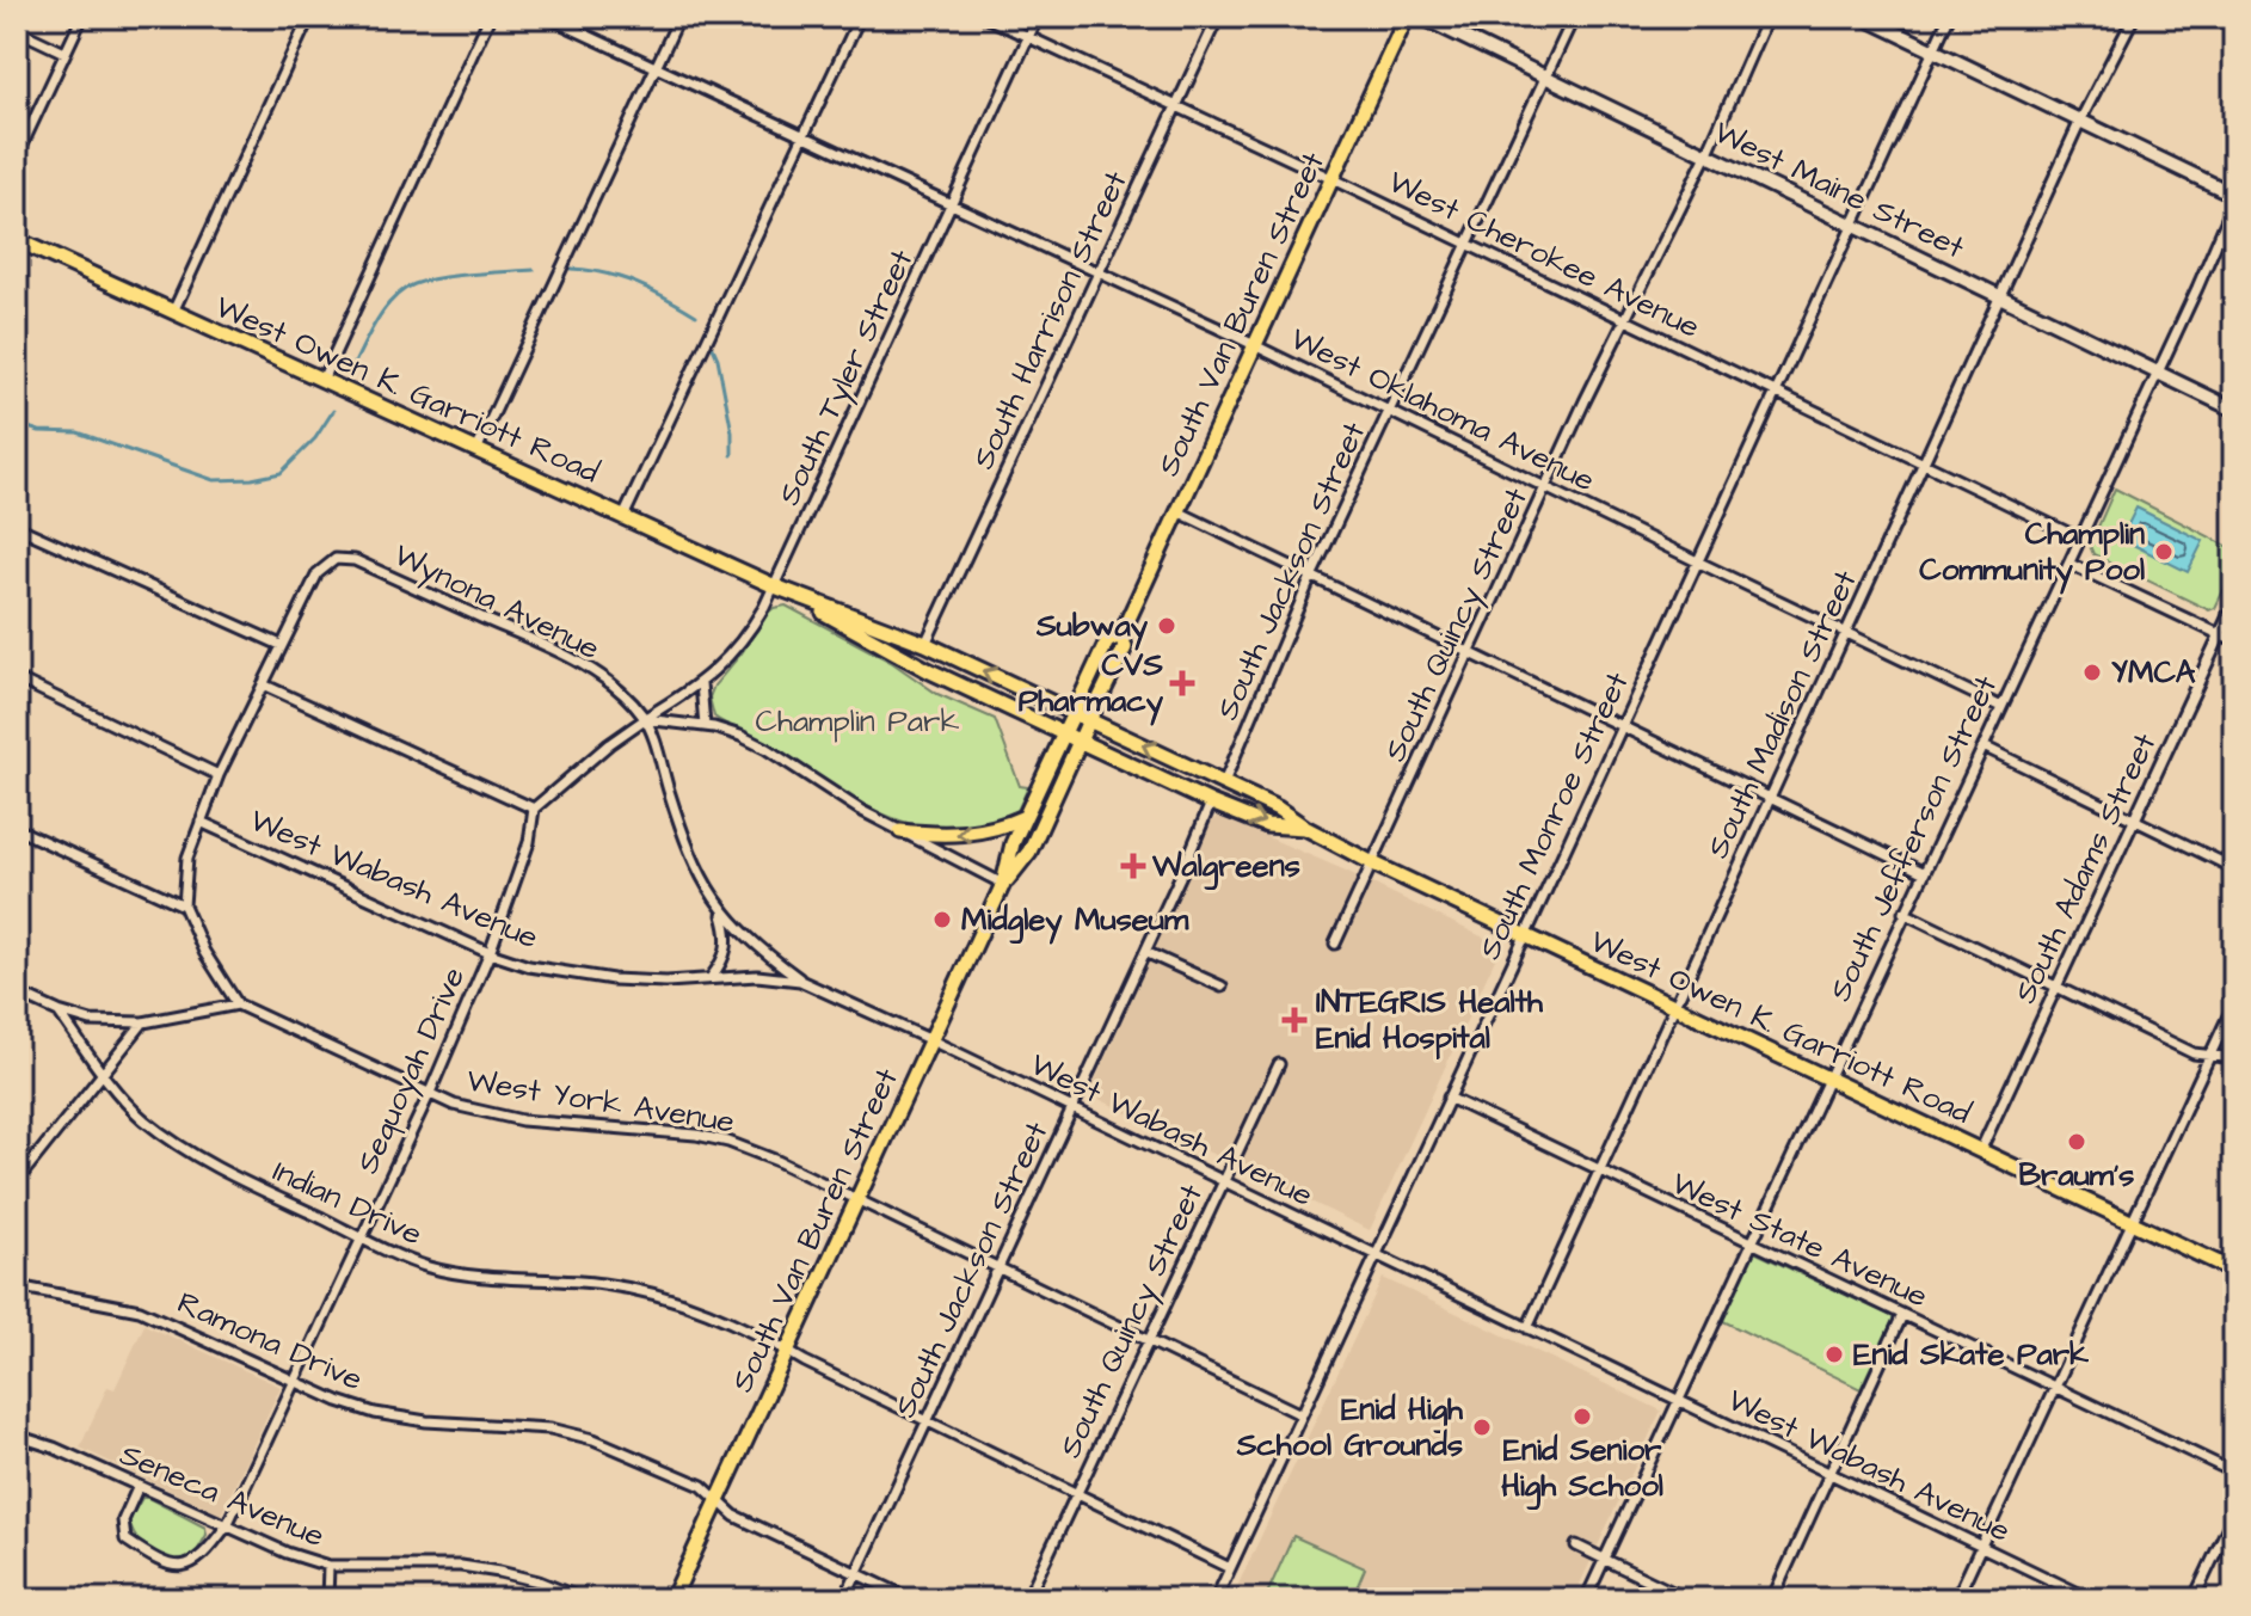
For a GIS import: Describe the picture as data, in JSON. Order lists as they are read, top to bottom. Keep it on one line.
{"streets":{"main road":["West Maine Street","South Van Buren Street","West Owen K. Garriott Road"],"street":["West Cherokee Avenue","South Harrison Street","South Tyler Street","West Oklahoma Avenue","South Jackson Street","Wynona Avenue","South Quincy Street","South Madison Street","South Monroe Street","South Jefferson Street","South Adams Street","West Wabash Avenue","Sequoyah Drive","West York Avenue","Indian Drive","West State Avenue","Ramona Drive","Seneca Avenue"]},"crossings":[["West Maine Street","South Jackson Street"],["West Maine Street","South Quincy Street"],["West Maine Street","South Madison Street"],["West Maine Street","South Monroe Street"],["West Maine Street","South Jefferson Street"],["West Cherokee Avenue","South Van Buren Street"],["West Cherokee Avenue","South Harrison Street"],["West Cherokee Avenue","South Tyler Street"],["West Cherokee Avenue","South Jackson Street"],["West Cherokee Avenue","South Quincy Street"],["West Cherokee Avenue","South Madison Street"],["West Cherokee Avenue","South Monroe Street"],["West Cherokee Avenue","South Jefferson Street"],["South Van Buren Street","West Owen K. Garriott Road"],["South Van Buren Street","West Oklahoma Avenue"],["South Van Buren Street","West Wabash Avenue"],["South Van Buren Street","West York Avenue"],["South Van Buren Street","Indian Drive"],["South Van Buren Street","Ramona Drive"],["South Harrison Street","West Owen K. Garriott Road"],["South Harrison Street","West Oklahoma Avenue"],["South Tyler Street","West Owen K. Garriott Road"],["South Tyler Street","West Oklahoma Avenue"],["South Tyler Street","Wynona Avenue"],["West Owen K. Garriott Road","South Jackson Street"],["West Owen K. Garriott Road","South Quincy Street"],["West Owen K. Garriott Road","South Madison Street"],["West Owen K. Garriott Road","South Monroe Street"],["West Owen K. Garriott Road","South Jefferson Street"],["West Owen K. Garriott Road","South Adams Street"],["West Oklahoma Avenue","South Jackson Street"],["West Oklahoma Avenue","South Quincy Street"],["West Oklahoma Avenue","South Madison Street"],["West Oklahoma Avenue","South Monroe Street"],["West Oklahoma Avenue","South Jefferson Street"],["South Jackson Street","West Wabash Avenue"],["South Jackson Street","West York Avenue"],["South Jackson Street","Indian Drive"],["South Jackson Street","Ramona Drive"],["Wynona Avenue","West Wabash Avenue"],["South Quincy Street","West Wabash Avenue"],["South Quincy Street","West York Avenue"],["South Quincy Street","Indian Drive"],["South Madison Street","West Wabash Avenue"],["South Madison Street","West State Avenue"],["South Monroe Street","West Wabash Avenue"],["South Monroe Street","West York Avenue"],["South Monroe Street","Indian Drive"],["South Monroe Street","West State Avenue"],["South Jefferson Street","West Wabash Avenue"],["South Jefferson Street","West State Avenue"],["West Wabash Avenue","Sequoyah Drive"],["Sequoyah Drive","West York Avenue"],["Sequoyah Drive","Indian Drive"],["Sequoyah Drive","Ramona Drive"],["Sequoyah Drive","Seneca Avenue"]],"parks":["Champlin Park"],"places":{"other":["Champlin Community Pool","Subway","YMCA","Midgley Museum","Braum's","Enid Skate Park","Enid Senior High School","Enid High School Grounds"],"health":["CVS Pharmacy","Walgreens","INTEGRIS Health Enid Hospital"]}}
